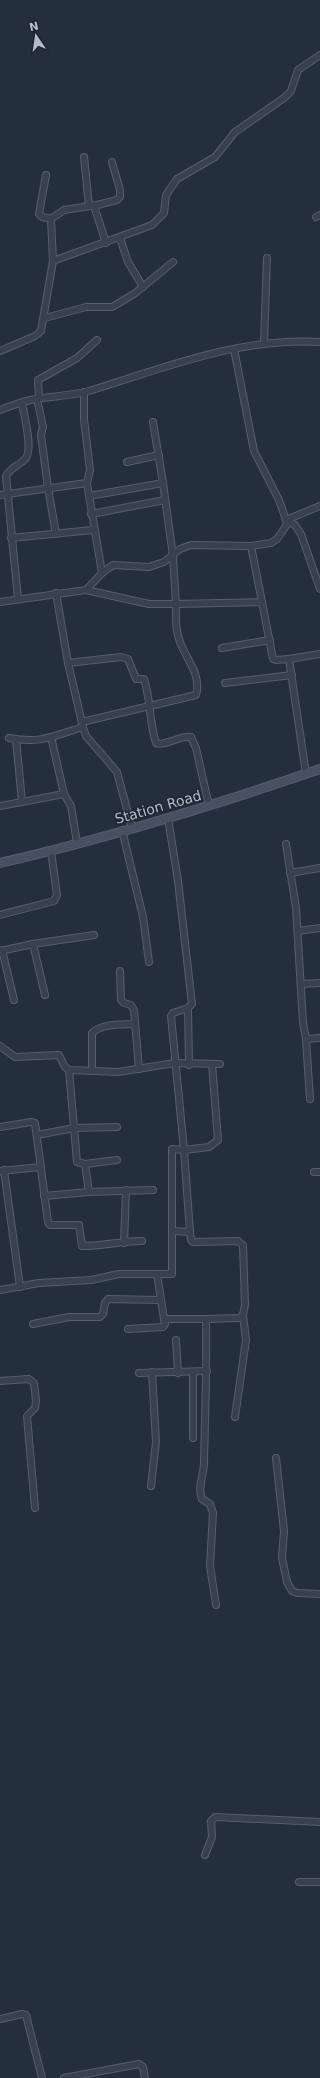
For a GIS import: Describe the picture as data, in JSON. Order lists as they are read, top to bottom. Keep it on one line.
{"streets":{"main road":["Station Road"]},"north":"top"}
